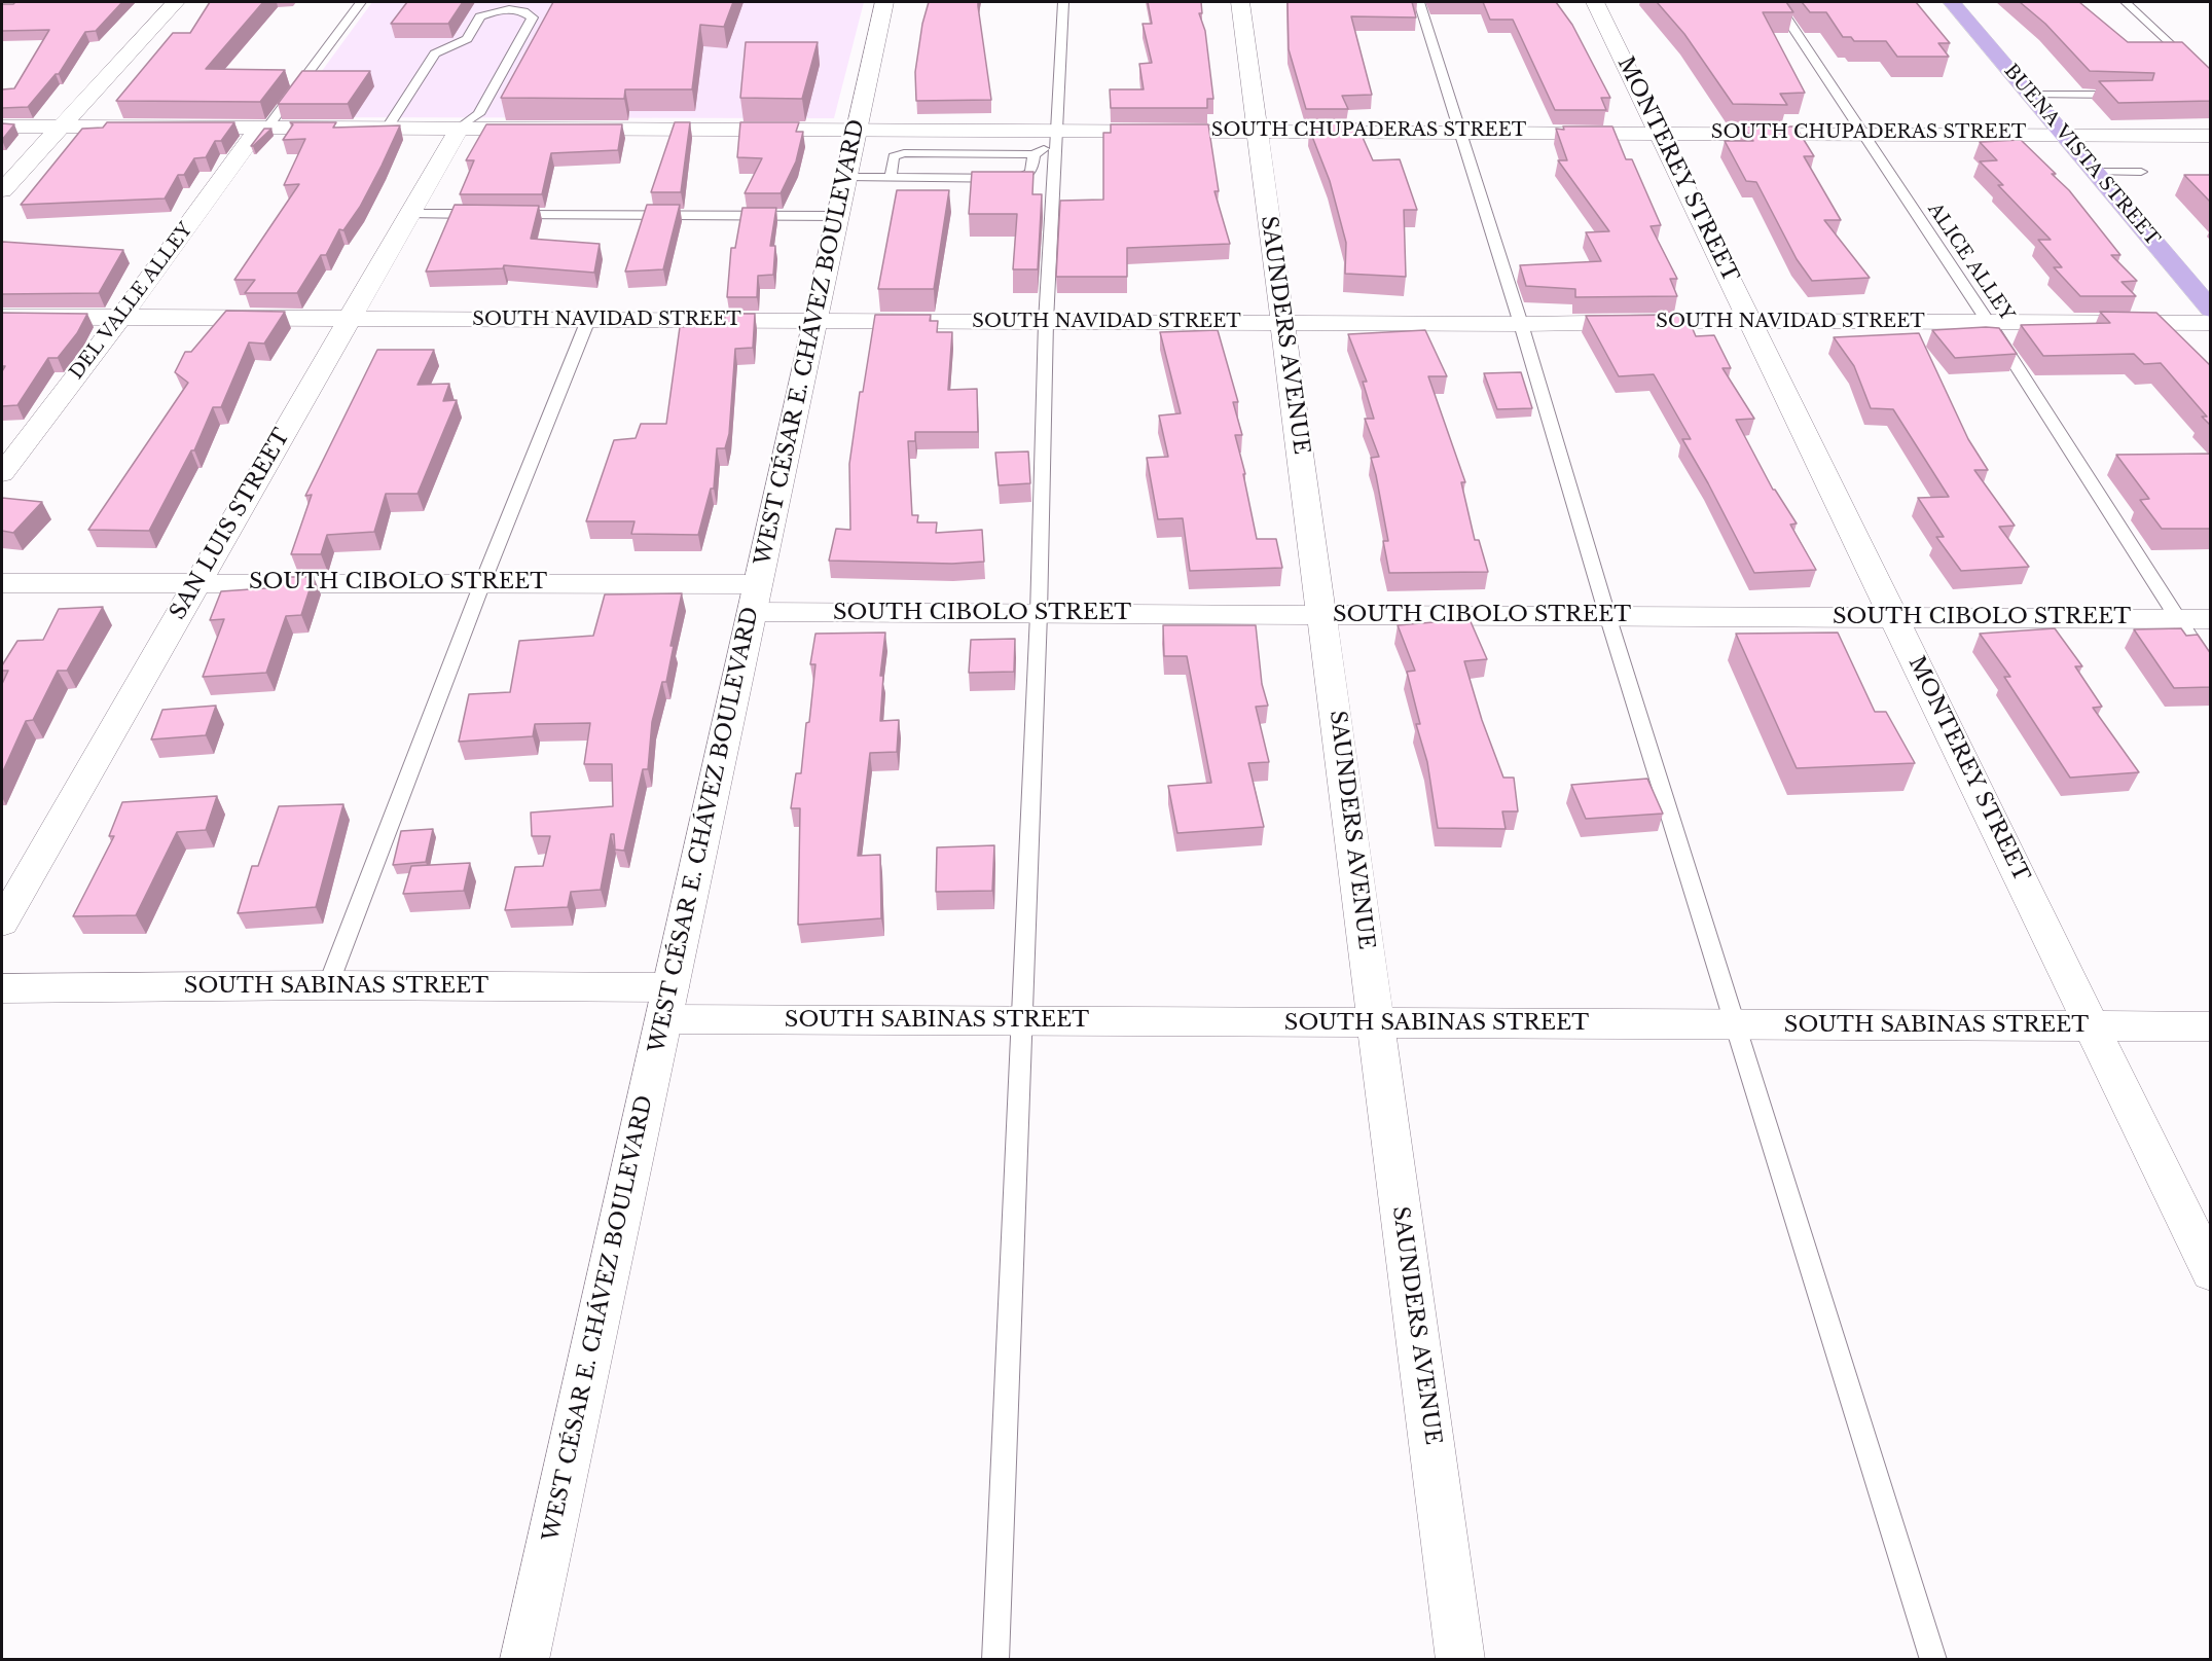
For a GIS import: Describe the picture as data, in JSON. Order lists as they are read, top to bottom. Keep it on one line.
{"streets":{"main road":["BUENA VISTA STREET"],"street":["SOUTH CHUPADERAS STREET","MONTEREY STREET","DEL VALLE ALLEY","SOUTH NAVIDAD STREET","SAUNDERS AVENUE","WEST CÉSAR E. CHÁVEZ BOULEVARD","SAN LUIS STREET","SOUTH CIBOLO STREET","SOUTH SABINAS STREET"],"lane":["ALICE ALLEY"]},"crossings":[["SOUTH CHUPADERAS STREET","BUENA VISTA STREET"],["SOUTH CHUPADERAS STREET","MONTEREY STREET"],["SOUTH CHUPADERAS STREET","ALICE ALLEY"],["SOUTH CHUPADERAS STREET","DEL VALLE ALLEY"],["SOUTH CHUPADERAS STREET","SAUNDERS AVENUE"],["SOUTH CHUPADERAS STREET","WEST CÉSAR E. CHÁVEZ BOULEVARD"],["SOUTH CHUPADERAS STREET","SAN LUIS STREET"],["MONTEREY STREET","SOUTH NAVIDAD STREET"],["MONTEREY STREET","SOUTH CIBOLO STREET"],["MONTEREY STREET","SOUTH SABINAS STREET"],["ALICE ALLEY","SOUTH NAVIDAD STREET"],["ALICE ALLEY","SOUTH CIBOLO STREET"],["DEL VALLE ALLEY","SOUTH NAVIDAD STREET"],["SOUTH NAVIDAD STREET","SAUNDERS AVENUE"],["SOUTH NAVIDAD STREET","WEST CÉSAR E. CHÁVEZ BOULEVARD"],["SOUTH NAVIDAD STREET","SAN LUIS STREET"],["SAUNDERS AVENUE","SOUTH CIBOLO STREET"],["SAUNDERS AVENUE","SOUTH SABINAS STREET"],["WEST CÉSAR E. CHÁVEZ BOULEVARD","SOUTH CIBOLO STREET"],["WEST CÉSAR E. CHÁVEZ BOULEVARD","SOUTH SABINAS STREET"],["SAN LUIS STREET","SOUTH CIBOLO STREET"]]}
